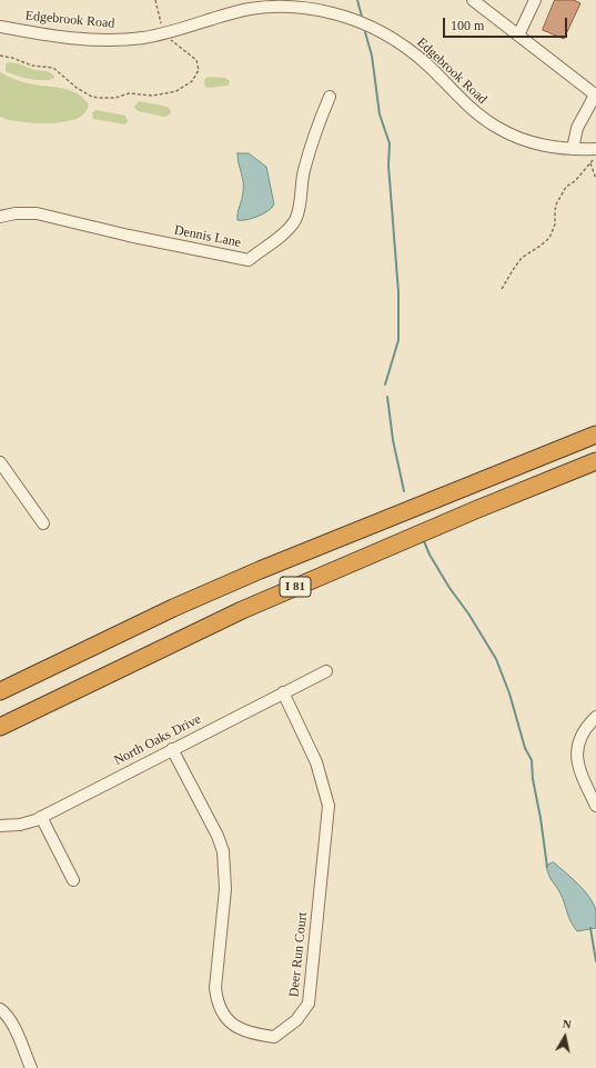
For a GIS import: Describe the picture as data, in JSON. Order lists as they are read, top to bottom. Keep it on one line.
{"streets":{"highway":["I 81"],"street":["Edgebrook Road","Dennis Lane","North Oaks Drive","Deer Run Court"]},"crossings":[["North Oaks Drive","Deer Run Court"]],"scale_bar":"100 m","north":"top"}
